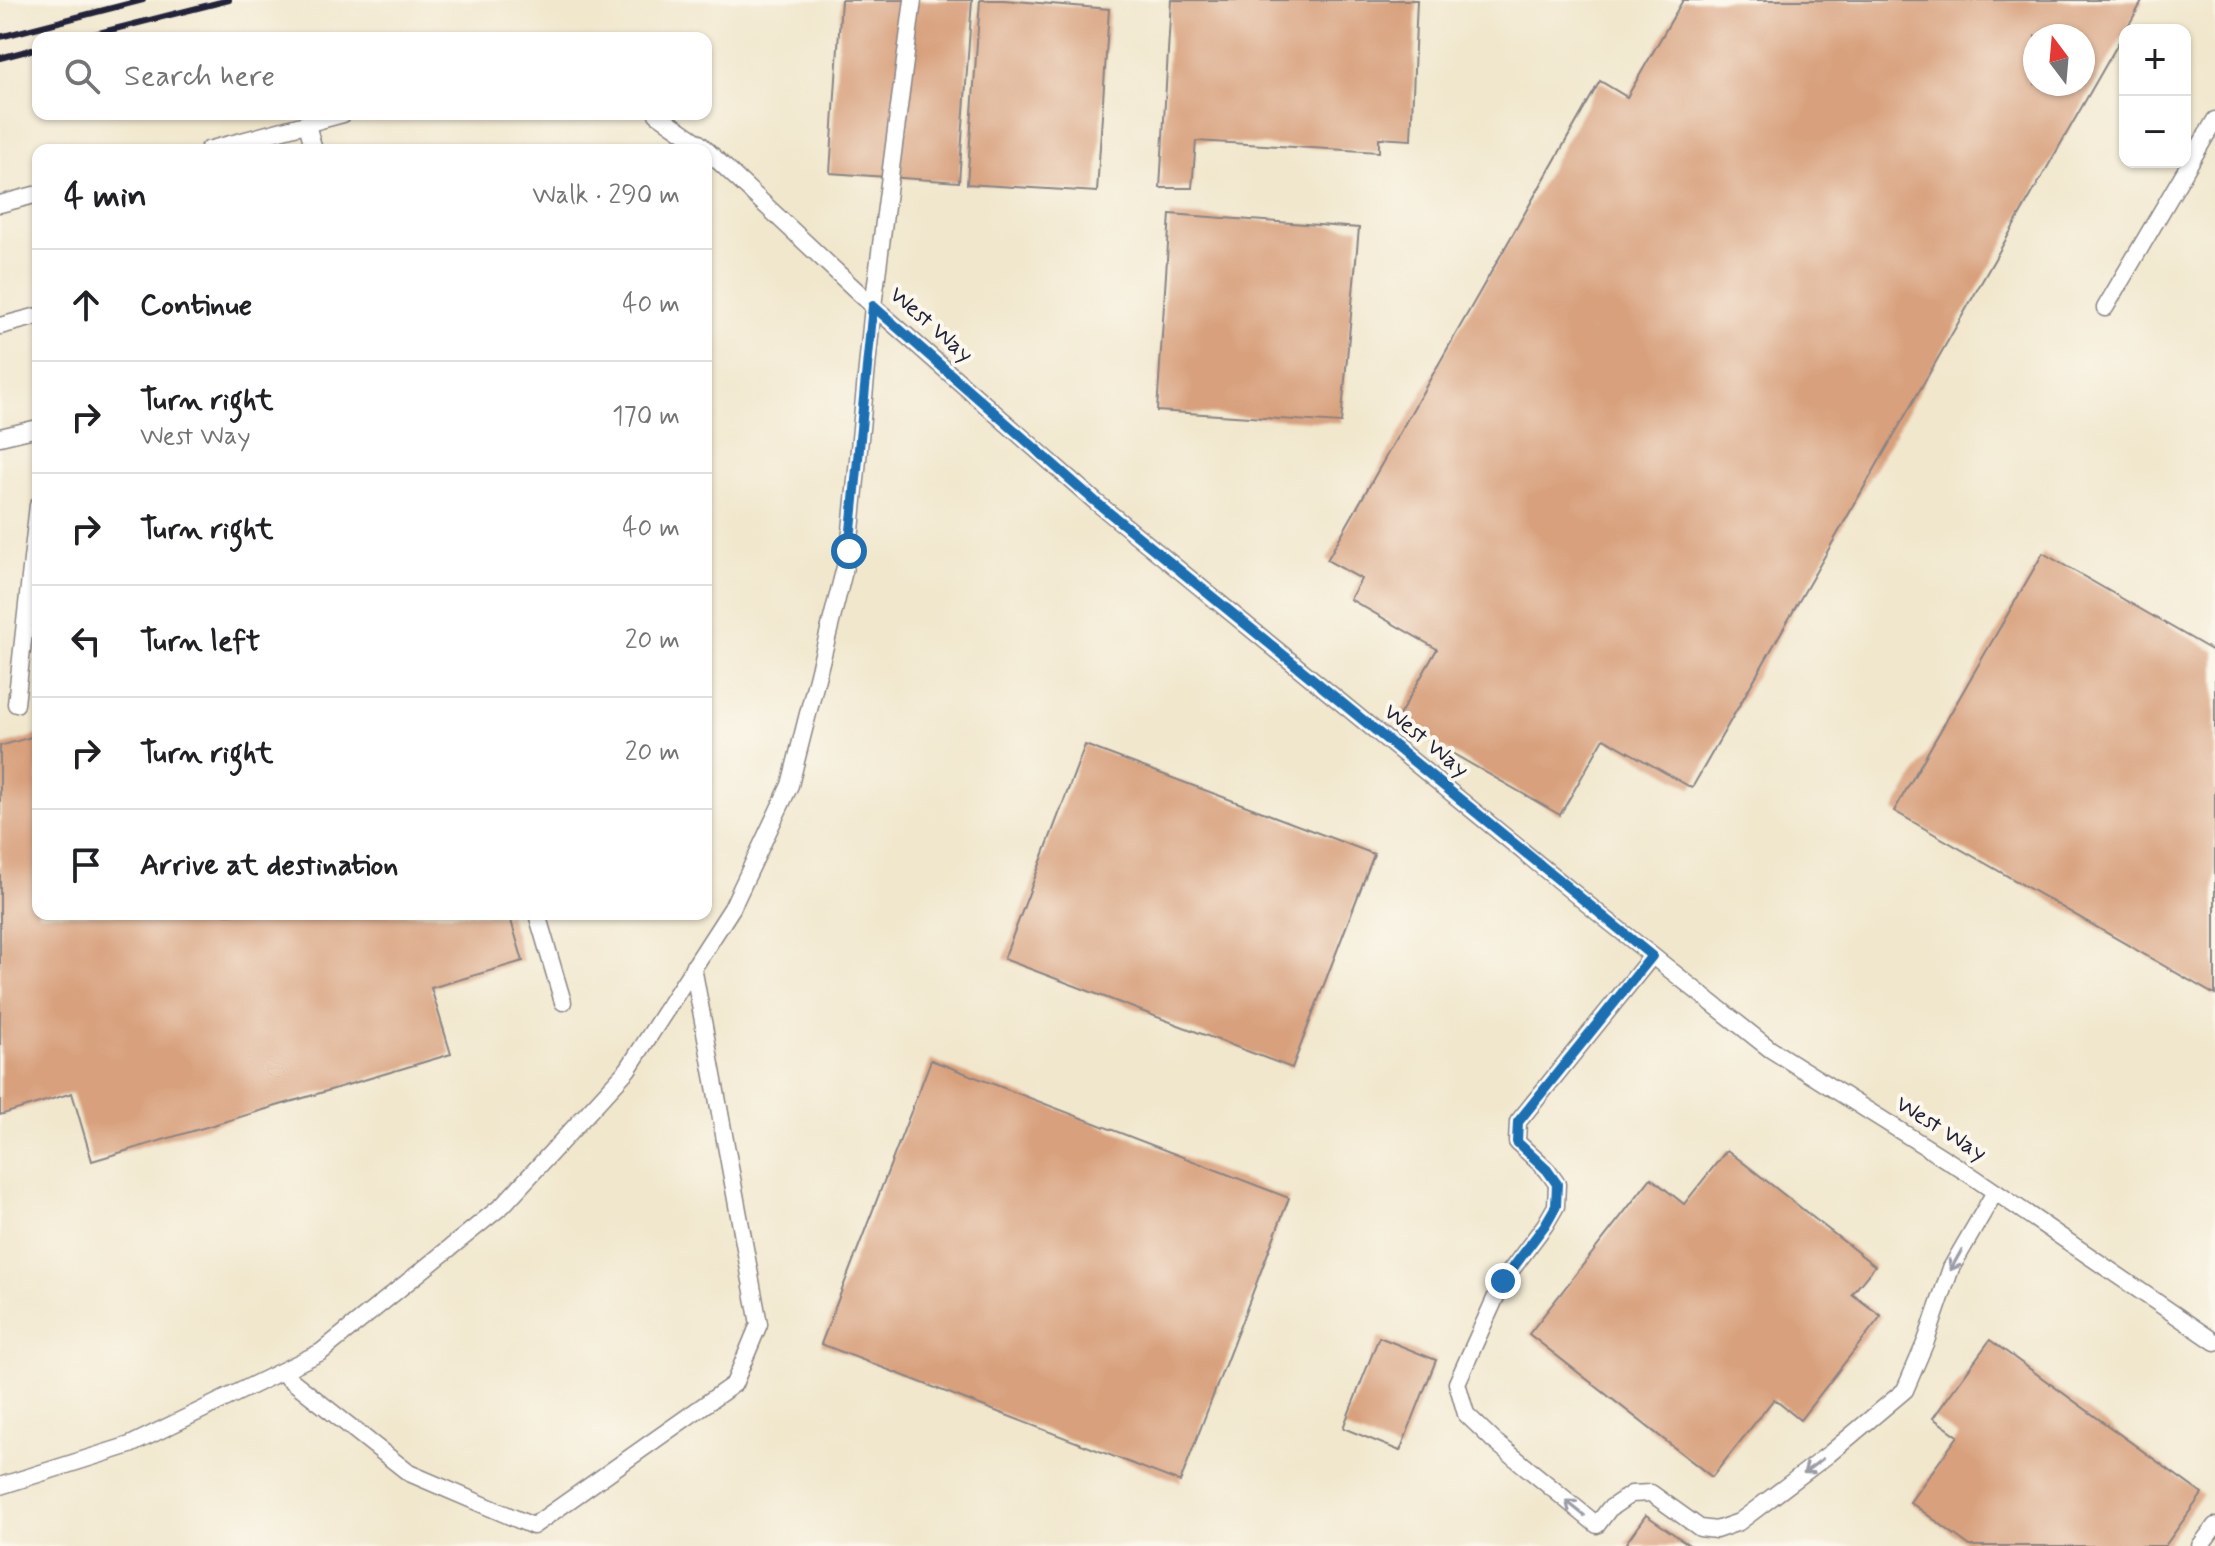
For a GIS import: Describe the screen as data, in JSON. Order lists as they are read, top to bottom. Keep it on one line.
{"streets":{"lane":["West Way"]},"north":"top","page":{"map_buttons":["+","−"],"search":"Search here","heading":["4 min","Walk · 290 m"],"list":[["Continue","40 m"],["Turn right","West Way","170 m"],["Turn right","40 m"],["Turn left","20 m"],["Turn right","20 m"],"Arrive at destination"]}}
